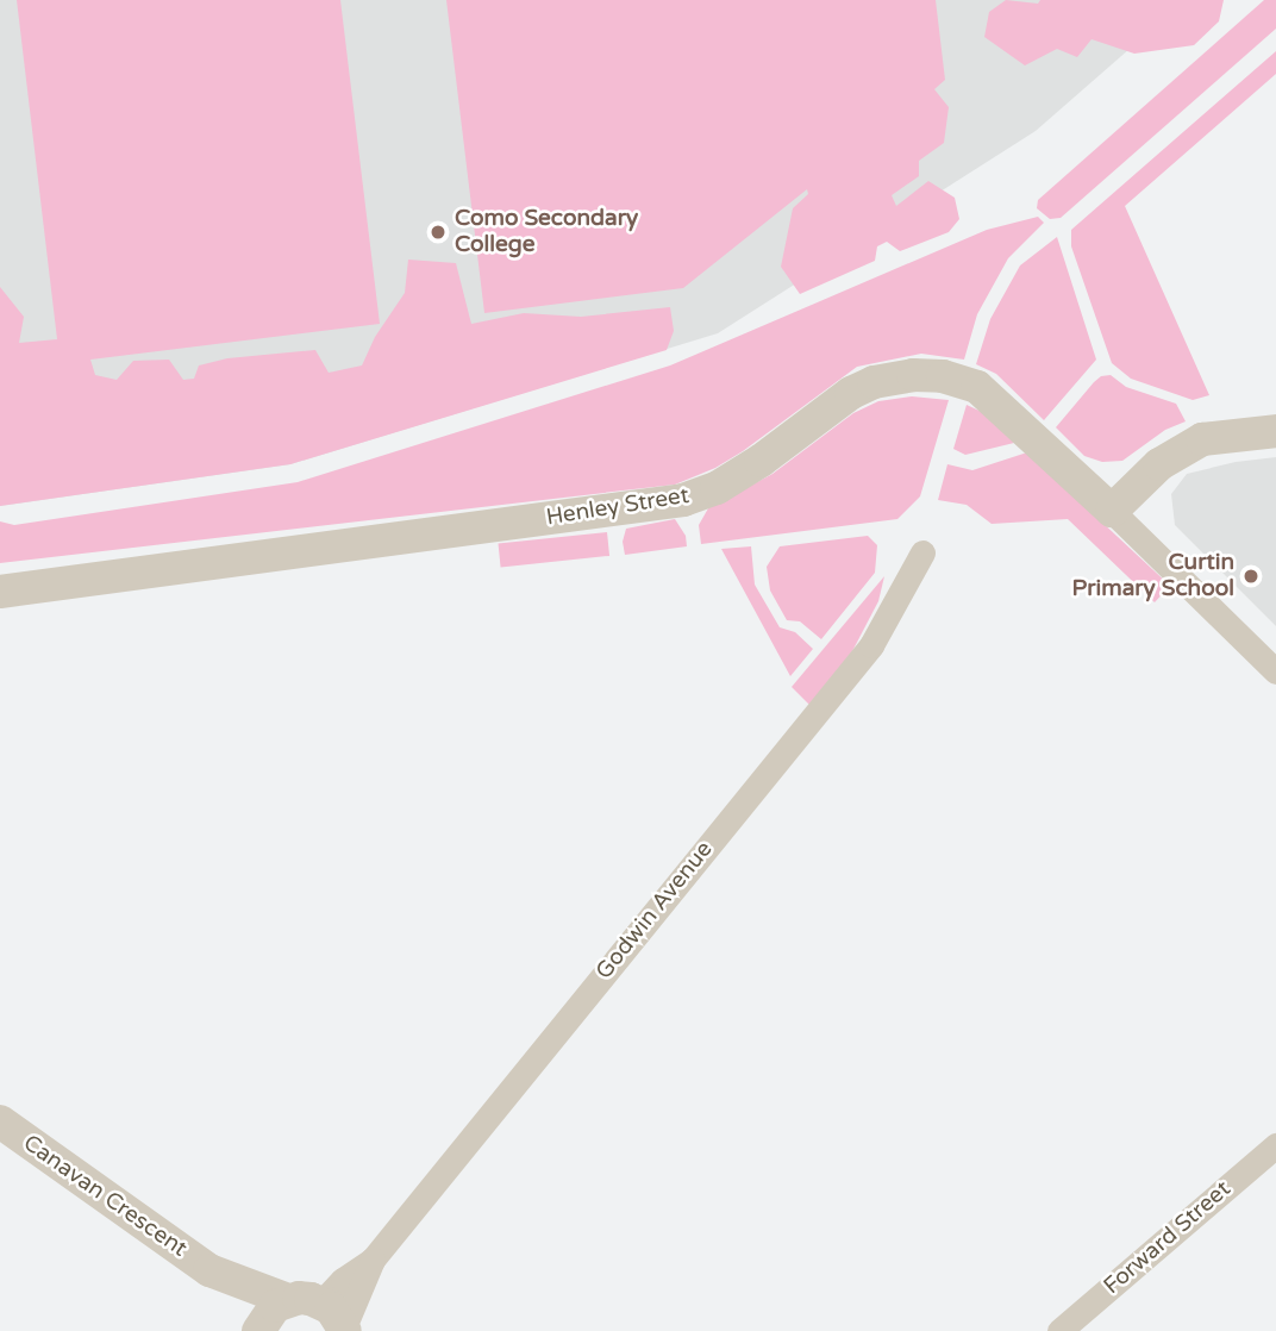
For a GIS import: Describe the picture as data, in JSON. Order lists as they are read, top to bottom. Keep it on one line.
{"streets":{"street":["Henley Street","Godwin Avenue","Canavan Crescent","Forward Street"]},"crossings":[["Godwin Avenue","Canavan Crescent"]],"places":["Como Secondary College","Curtin Primary School"]}
